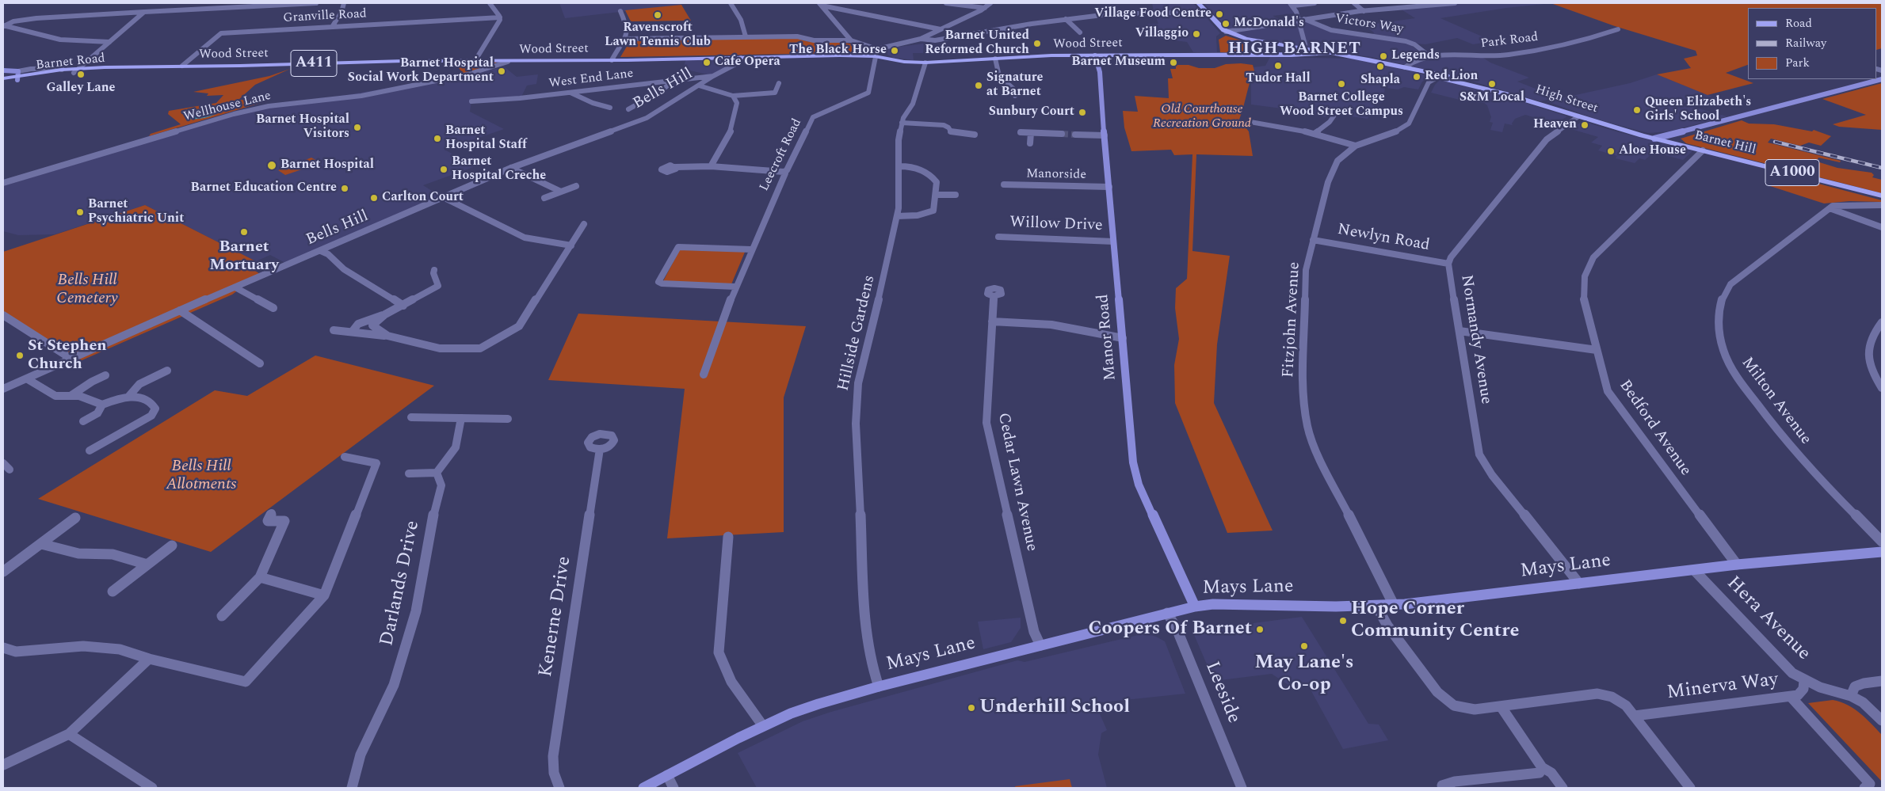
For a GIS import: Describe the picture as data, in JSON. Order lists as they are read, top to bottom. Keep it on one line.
{"streets":{"main road":["Wood Street","Barnet Road","A411","High Street","Barnet Hill","A1000"],"street":["Granville Road","Victors Way","Park Road","West End Lane","Bells Hill","Wellhouse Lane","Leecroft Road","Manorside","Willow Drive","Newlyn Road","Fitzjohn Avenue","Hillside Gardens","Manor Road","Normandy Avenue","Milton Avenue","Bedford Avenue","Cedar Lawn Avenue","Mays Lane","Darlands Drive","Kenerne Drive","Hera Avenue","Minerva Way","Leeside"]},"crossings":[["Granville Road","Wood Street"],["Victors Way","Park Road"],["Park Road","High Street"],["Wood Street","Barnet Road"],["Wood Street","Bells Hill"],["Wood Street","High Street"],["Wood Street","Wellhouse Lane"],["Wood Street","Leecroft Road"],["Wood Street","Hillside Gardens"],["Wood Street","Manor Road"],["West End Lane","Bells Hill"],["High Street","Barnet Hill"],["High Street","Fitzjohn Avenue"],["High Street","Normandy Avenue"],["Barnet Hill","Bedford Avenue"],["Manorside","Manor Road"],["Willow Drive","Manor Road"],["Newlyn Road","Fitzjohn Avenue"],["Newlyn Road","Normandy Avenue"],["Fitzjohn Avenue","Mays Lane"],["Hillside Gardens","Mays Lane"],["Manor Road","Mays Lane"],["Normandy Avenue","Mays Lane"],["Bedford Avenue","Mays Lane"],["Cedar Lawn Avenue","Mays Lane"],["Mays Lane","Hera Avenue"],["Mays Lane","Leeside"],["Hera Avenue","Minerva Way"]],"districts":["HIGH BARNET"],"parks":["Old Courthouse Recreation Ground","Bells Hill Cemetery","Bells Hill Allotments"],"places":["Village Food Centre","Ravenscroft Lawn Tennis Club","McDonald's","Villaggio","Barnet United Reformed Church","The Black Horse","Legends","Cafe Opera","Barnet Museum","Tudor Hall","Shapla","Barnet Hospital Social Work Department","Galley Lane","Red Lion","Barnet College Wood Street Campus","S&M Local","Signature at Barnet","Queen Elizabeth's Girls' School","Sunbury Court","Heaven","Barnet Hospital Visitors","Barnet Hospital Staff","Aloe House","Barnet Hospital","Barnet Hospital Creche","Barnet Education Centre","Carlton Court","Barnet Psychiatric Unit","Barnet Mortuary","St Stephen Church","Hope Corner Community Centre","Coopers Of Barnet","May Lane's Co-op","Underhill School"],"legend":["Road","Railway","Park"]}
